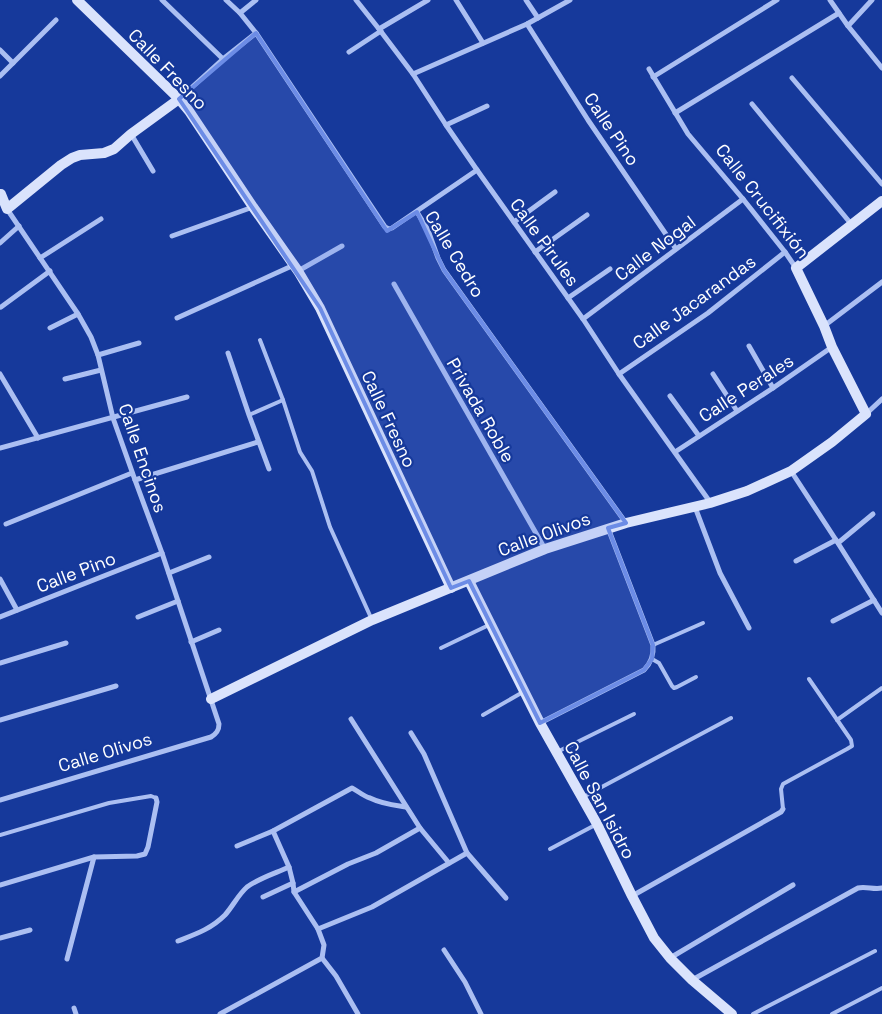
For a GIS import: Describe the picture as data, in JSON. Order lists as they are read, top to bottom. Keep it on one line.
{"streets":{"street":["Calle Fresno","Calle Pino","Calle Crucifixión","Calle Pirules","Calle Nogal","Calle Cedro","Calle Jacarandas","Calle Perales","Privada Roble","Calle Encinos","Calle Olivos","Calle San Isidro"]},"crossings":[["Calle Fresno","Calle Olivos"],["Calle Pino","Calle Nogal"],["Calle Pino","Calle Encinos"],["Calle Crucifixión","Calle Nogal"],["Calle Crucifixión","Calle Jacarandas"],["Calle Crucifixión","Calle Perales"],["Calle Crucifixión","Calle Olivos"],["Calle Pirules","Calle Nogal"],["Calle Pirules","Calle Jacarandas"],["Calle Pirules","Calle Perales"],["Calle Pirules","Calle Olivos"],["Calle Cedro","Calle Olivos"],["Privada Roble","Calle Olivos"],["Calle Encinos","Calle Olivos"],["Calle Olivos","Calle San Isidro"]]}
